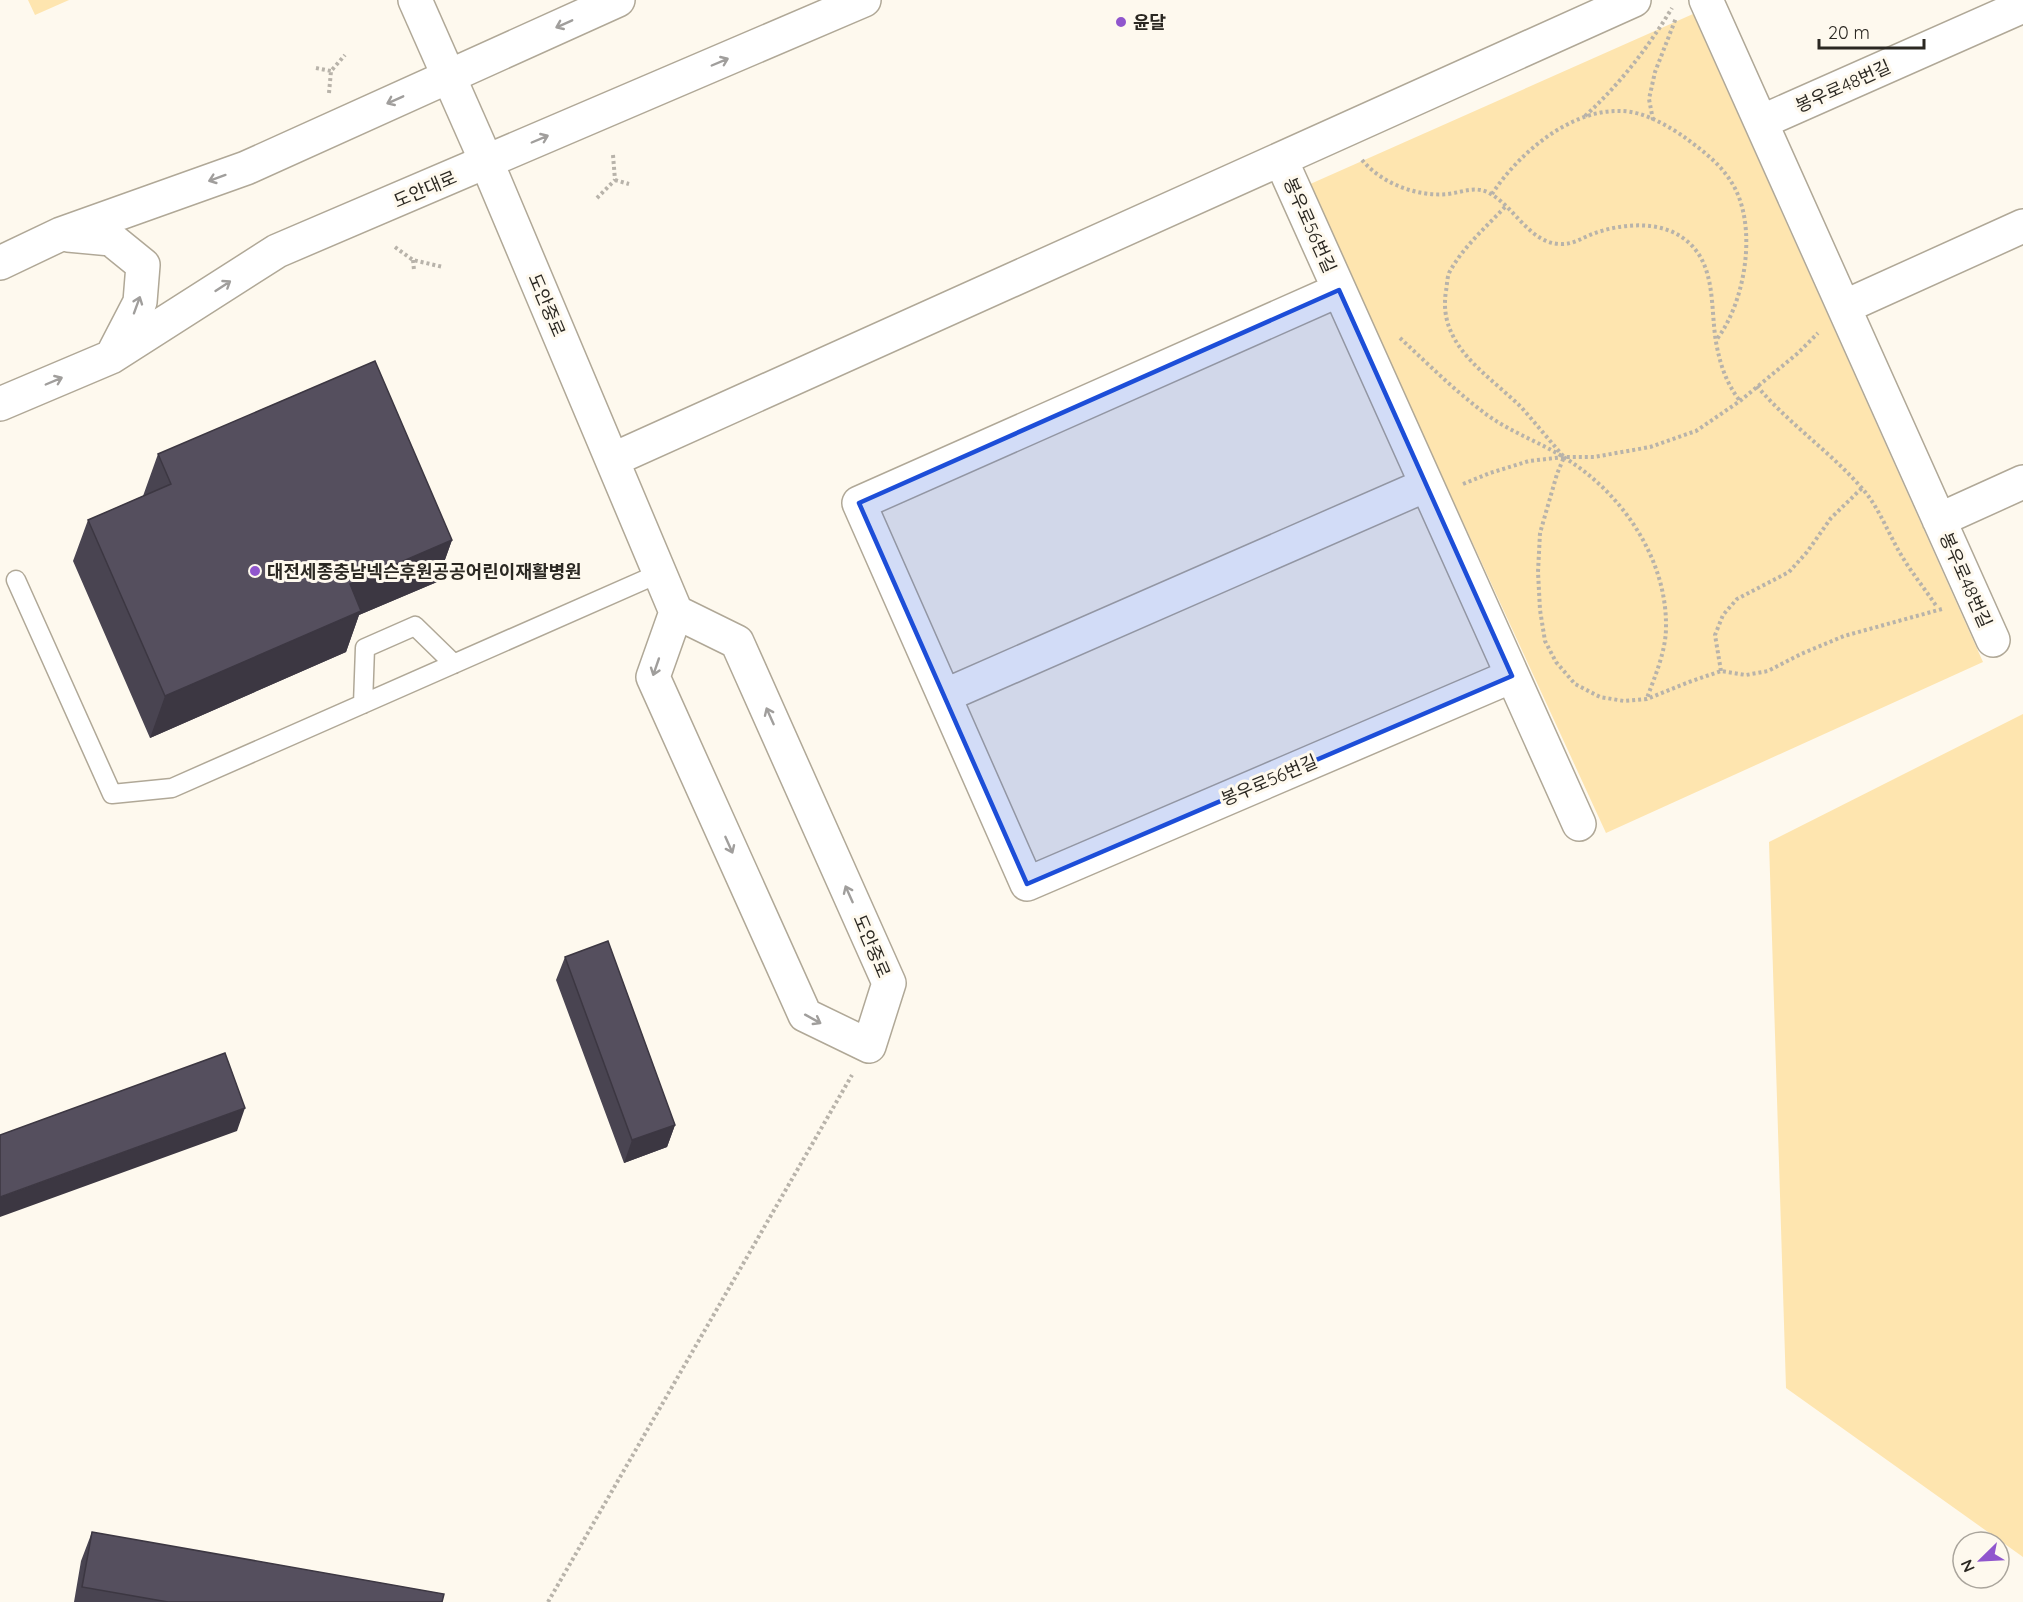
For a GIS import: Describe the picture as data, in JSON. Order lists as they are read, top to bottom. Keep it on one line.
{"streets":{"street":["봉우로48번길","도안대로","봉우로56번길","도안중로"]},"crossings":[["도안대로","도안중로"]],"places":["윤달","대전세종충남넥슨후원공공어린이재활병원"],"scale_bar":"20 m","north":"bottom left"}
